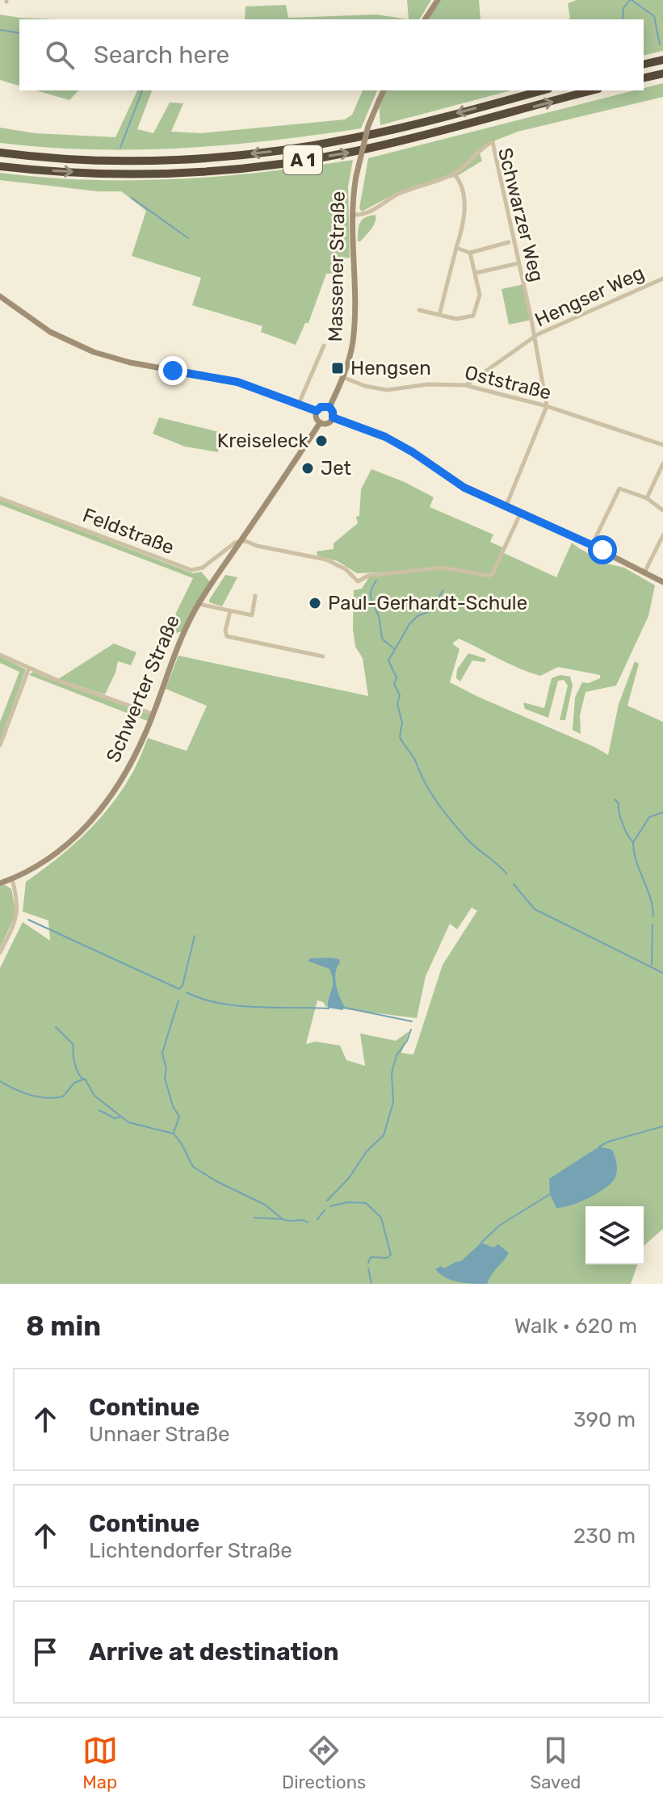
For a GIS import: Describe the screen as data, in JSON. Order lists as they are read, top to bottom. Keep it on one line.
{"streets":{"highway":["A 1"],"main road":["Massener Straße","Schwerter Straße"],"street":["Schwarzer Weg","Hengser Weg","Oststraße","Feldstraße"]},"crossings":[["Schwarzer Weg","Hengser Weg"],["Massener Straße","Oststraße"],["Massener Straße","Schwerter Straße"],["Hengser Weg","Oststraße"],["Feldstraße","Schwerter Straße"]],"places":{"transit":["Hengsen"],"other":["Kreiseleck","Jet","Paul-Gerhardt-Schule"]},"page":{"search":"Search here","heading":["8 min","Walk · 620 m"],"list":[["Continue","Unnaer Straße","390 m"],["Continue","Lichtendorfer Straße","230 m"],"Arrive at destination"],"nav":["Map","Directions","Saved"]}}
